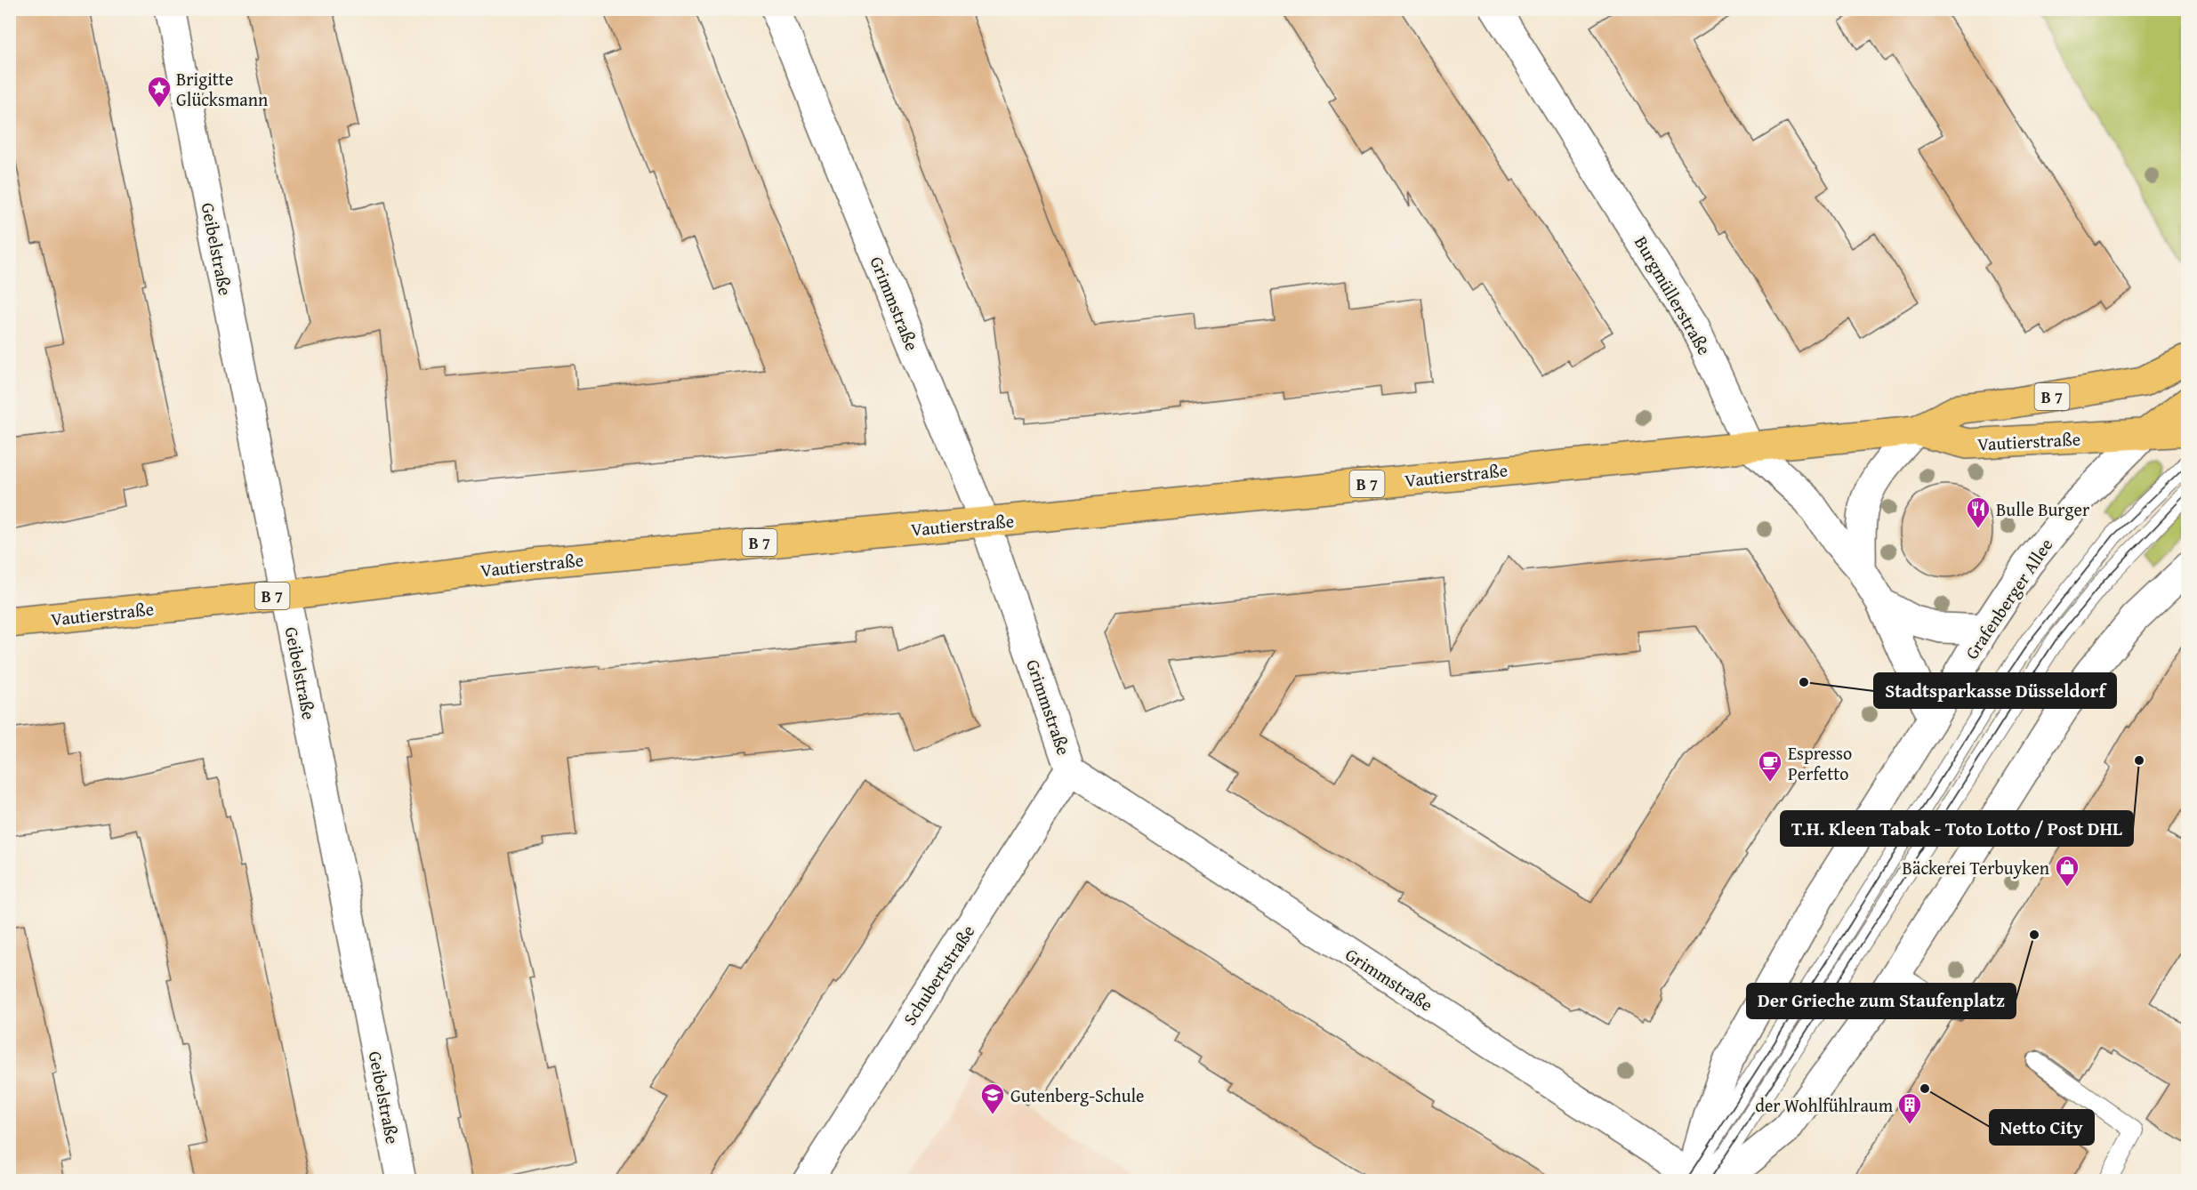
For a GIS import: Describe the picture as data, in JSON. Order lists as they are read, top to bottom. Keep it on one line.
{"streets":{"main road":["B 7","Vautierstraße"],"street":["Geibelstraße","Burgmüllerstraße","Grimmstraße","Grafenberger Allee","Schubertstraße"]},"crossings":[["Geibelstraße","Vautierstraße"],["Burgmüllerstraße","Vautierstraße"],["Burgmüllerstraße","Grafenberger Allee"],["Grimmstraße","Vautierstraße"],["Grimmstraße","Grafenberger Allee"],["Grimmstraße","Schubertstraße"],["B 7","Vautierstraße"],["B 7","Grafenberger Allee"],["Vautierstraße","Grafenberger Allee"]],"places":{"place":["Brigitte Glücksmann"],"restaurant":["Bulle Burger"],"other":["Stadtsparkasse Düsseldorf","T.H. Kleen Tabak - Toto Lotto / Post DHL","Der Grieche zum Staufenplatz","Netto City"],"cafe":["Espresso Perfetto"],"shop":["Bäckerei Terbuyken"],"school or university":["Gutenberg-Schule"],"building":["der Wohlfühlraum"]}}
